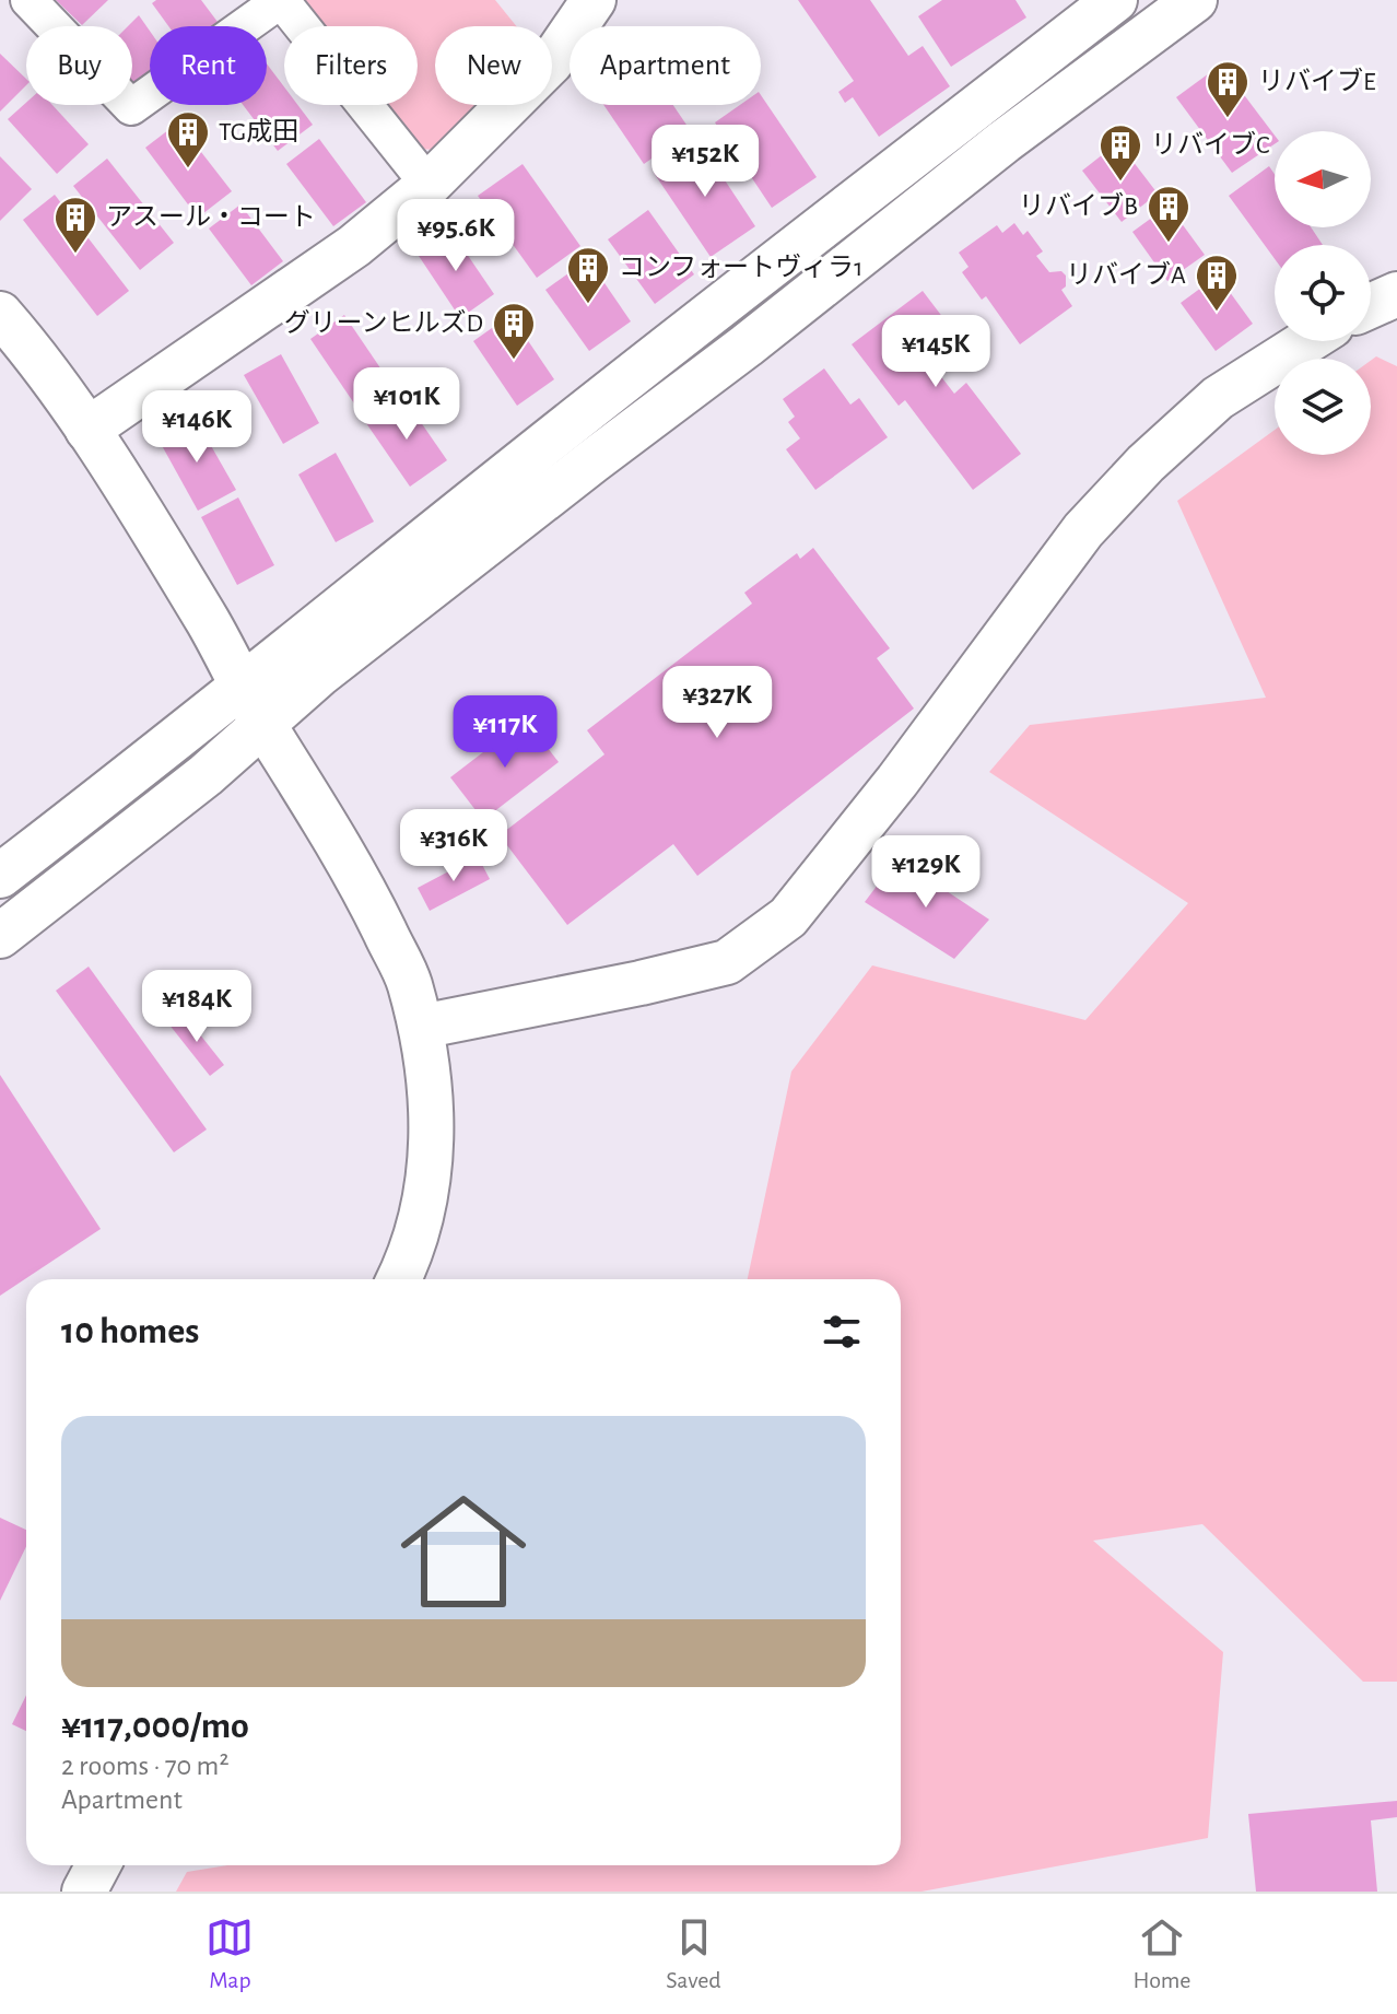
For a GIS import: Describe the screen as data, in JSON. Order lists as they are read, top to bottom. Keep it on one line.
{"places":{"building":["リバイブE","TG成田","リバイブC","リバイブB","アスール・コート","コンフォートヴィラ1","リバイブA","グリーンヒルズD"]},"north":"left","page":{"chip":["Buy","Rent","Filters","New","Apartment"],"price":["¥152K","¥95.6K","¥145K","¥101K","¥146K","¥327K","¥117K","¥316K","¥129K","¥184K"],"heading":"10 homes","list":[{"name":"¥117,000/mo","note":"2 rooms · 70 m² · Apartment"}],"tabs":["Map","Saved","Home"]}}
